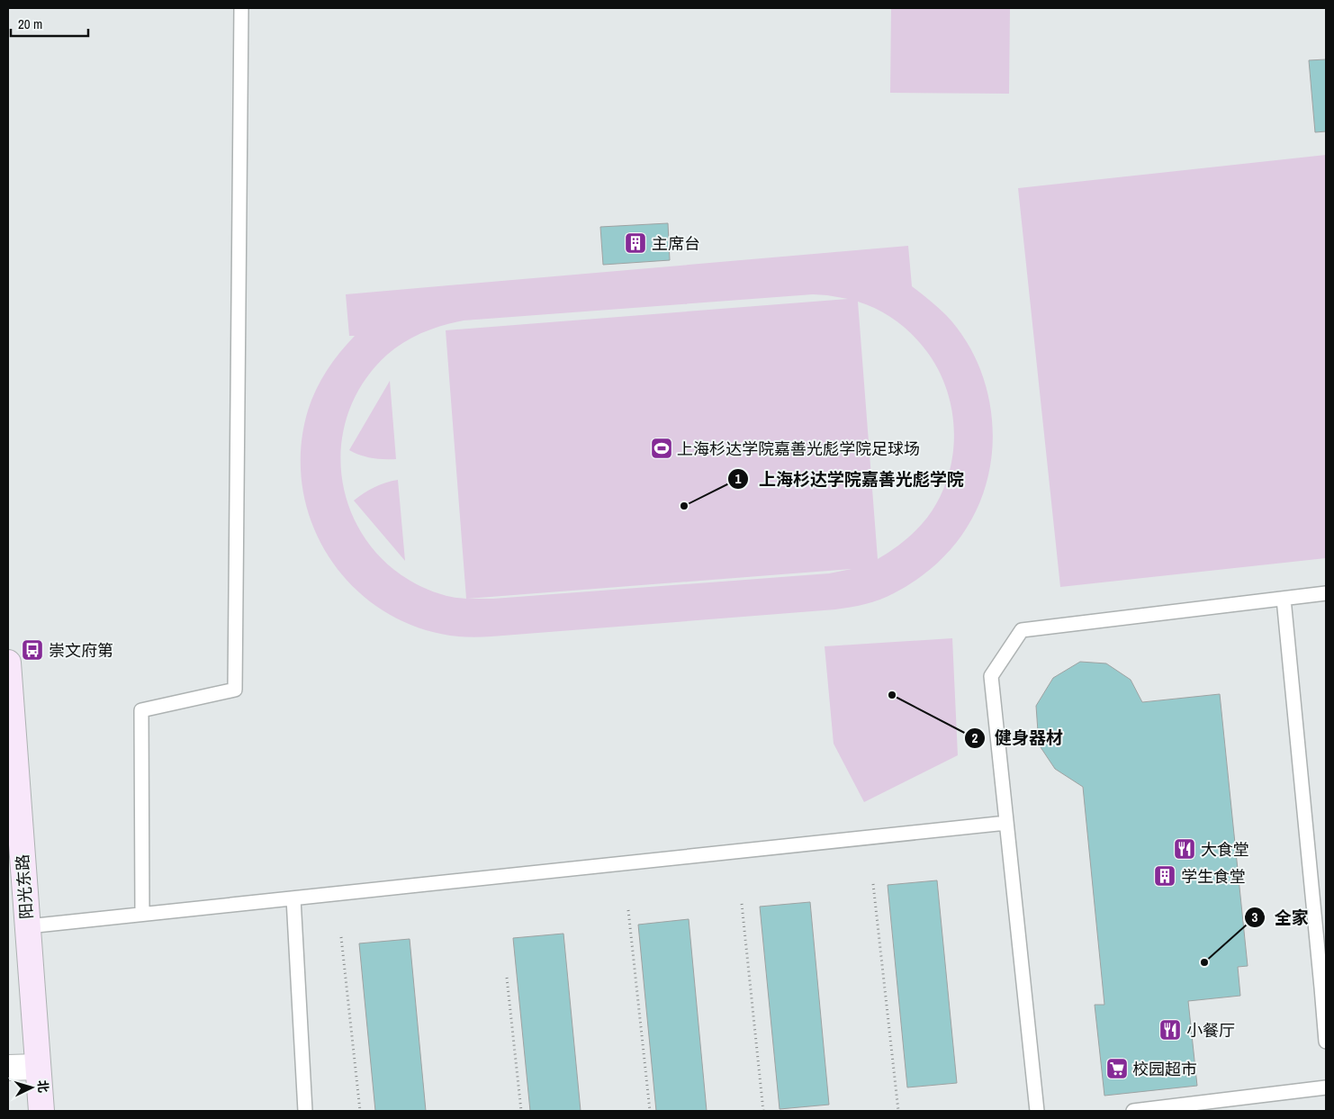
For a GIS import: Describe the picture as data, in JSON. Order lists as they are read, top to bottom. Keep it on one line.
{"streets":{"main road":["阳光东路"]},"places":{"building":["主席台","学生食堂"],"sports":["上海杉达学院嘉善光彪学院足球场"],"other":["上海杉达学院嘉善光彪学院","健身器材","全家"],"bus stop":["崇文府第"],"restaurant":["大食堂","小餐厅"],"supermarket":["校园超市"]},"scale_bar":"20 m","north":"right"}
